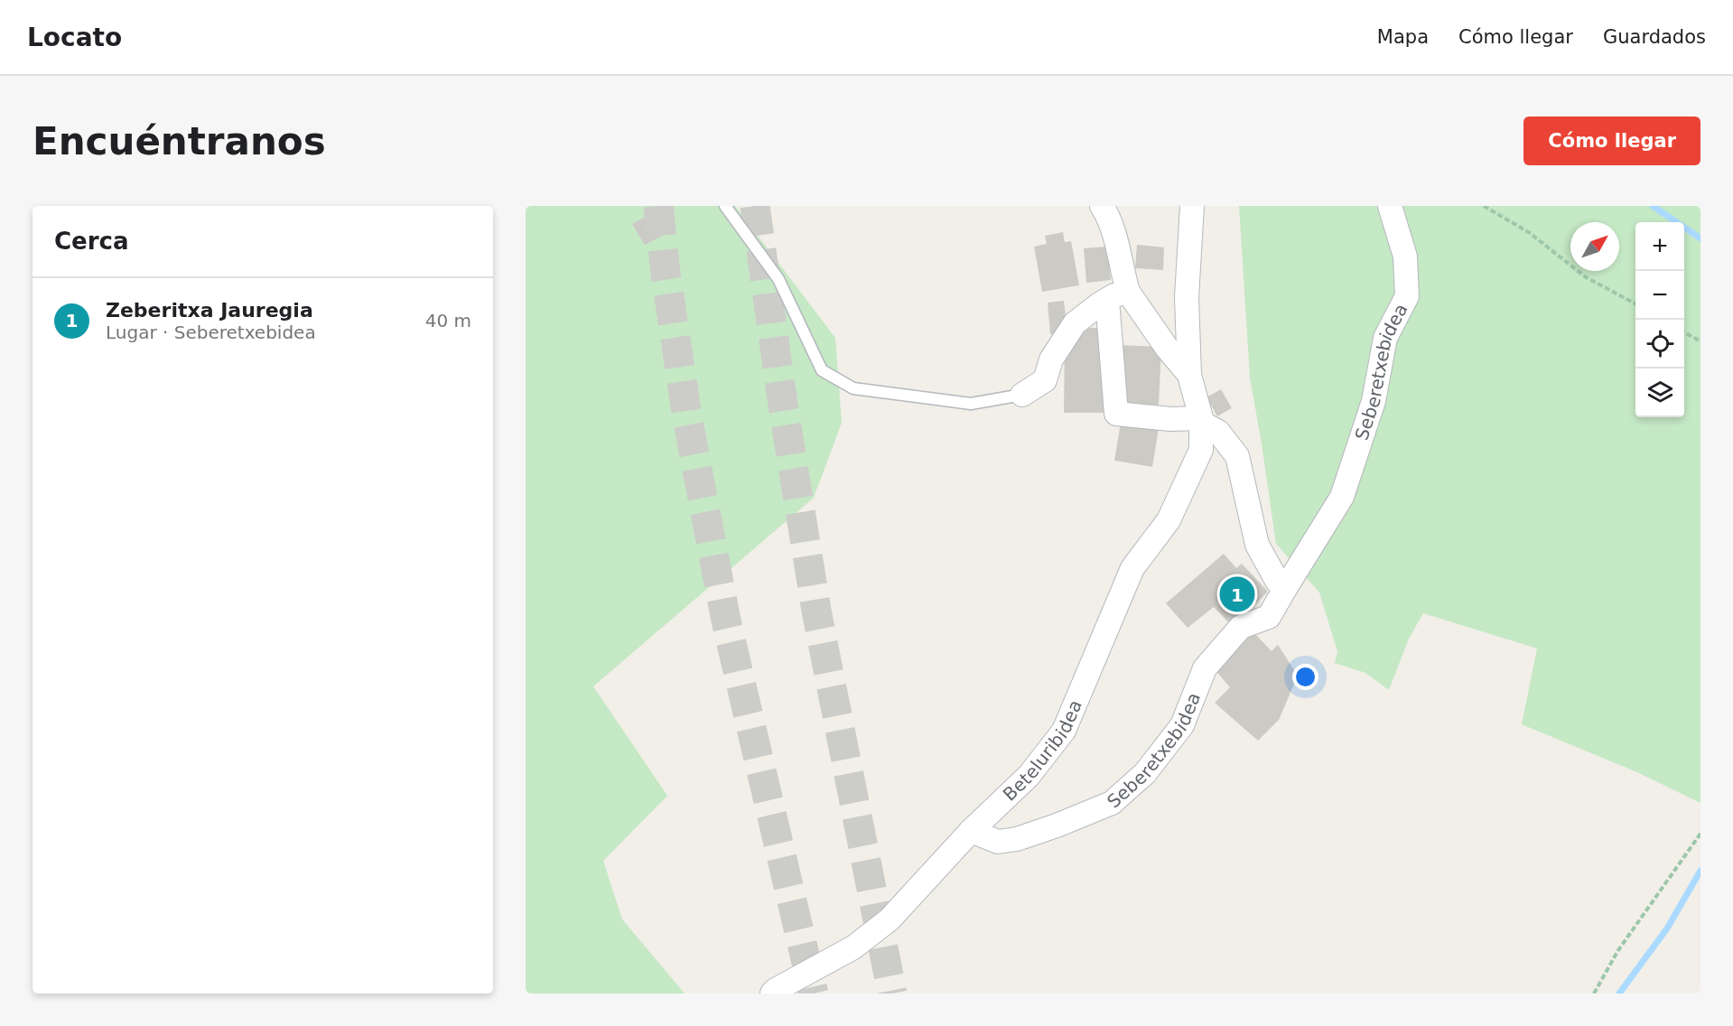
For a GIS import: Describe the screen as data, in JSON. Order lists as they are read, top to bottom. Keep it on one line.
{"streets":{"street":["Seberetxebidea","Beteluribidea"]},"crossings":[["Seberetxebidea","Beteluribidea"]],"north":"top right","page":{"header":"Locato","nav":["Mapa","Cómo llegar","Guardados"],"buttons":"Cómo llegar","title":"Encuéntranos","heading":"Cerca","map_buttons":["+","−"],"list":[{"mark":"1","name":"Zeberitxa Jauregia","note":"Lugar · Seberetxebidea","value":"40 m"}],"pins":"1"}}
